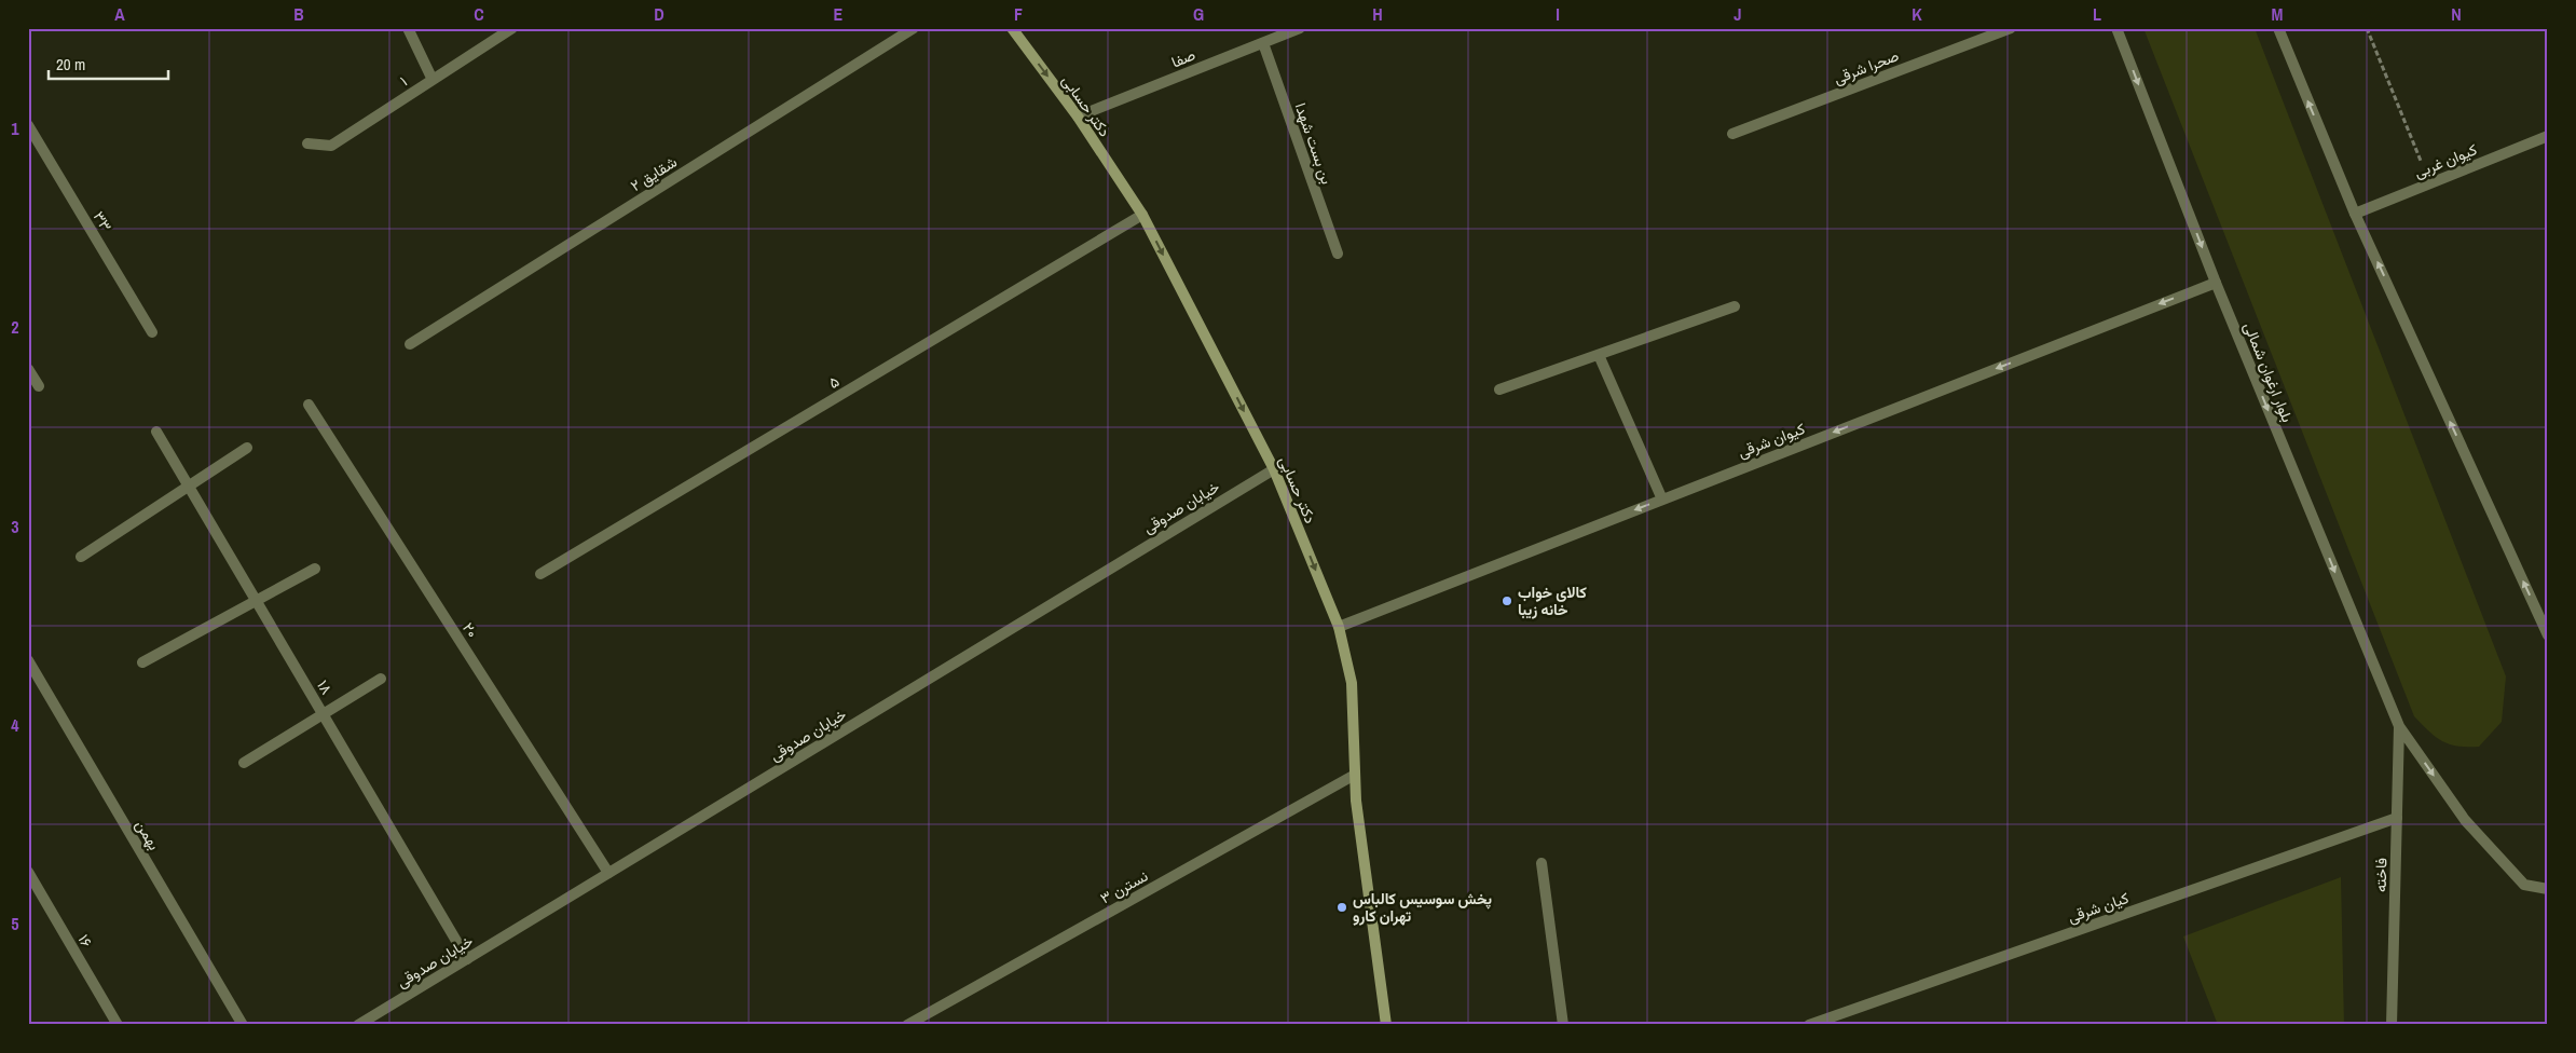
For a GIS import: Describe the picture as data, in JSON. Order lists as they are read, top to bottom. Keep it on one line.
{"streets":{"main road":["دکتر حسابی"],"street":["صفا","صحرا شرقی","۱","بن بست شهدا","کیوان غربی","شقایق ۲","۳۳","بلوار ارغوان شمالی","۵","کیوان شرقی","خیابان صدوقی","۲۰","۱۸","بهمن","فاخته","نسترن ۳","کیان شرقی","۱۶"]},"crossings":[["صفا","دکتر حسابی"],["صفا","بن بست شهدا"],["دکتر حسابی","۵"],["دکتر حسابی","کیوان شرقی"],["دکتر حسابی","خیابان صدوقی"],["دکتر حسابی","نسترن ۳"],["بلوار ارغوان شمالی","کیوان شرقی"],["بلوار ارغوان شمالی","فاخته"],["خیابان صدوقی","۲۰"],["خیابان صدوقی","۱۸"],["فاخته","کیان شرقی"]],"one_way":["دکتر حسابی","بلوار ارغوان شمالی","کیوان شرقی"],"places":["کالای خواب خانه زیبا","پخش سوسیس کالباس تهران کارو"],"scale_bar":"20 m","grid":{"columns":["A","B","C","D","E","F","G","H","I","J","K","L","M","N"],"rows":["1","2","3","4","5"]}}
